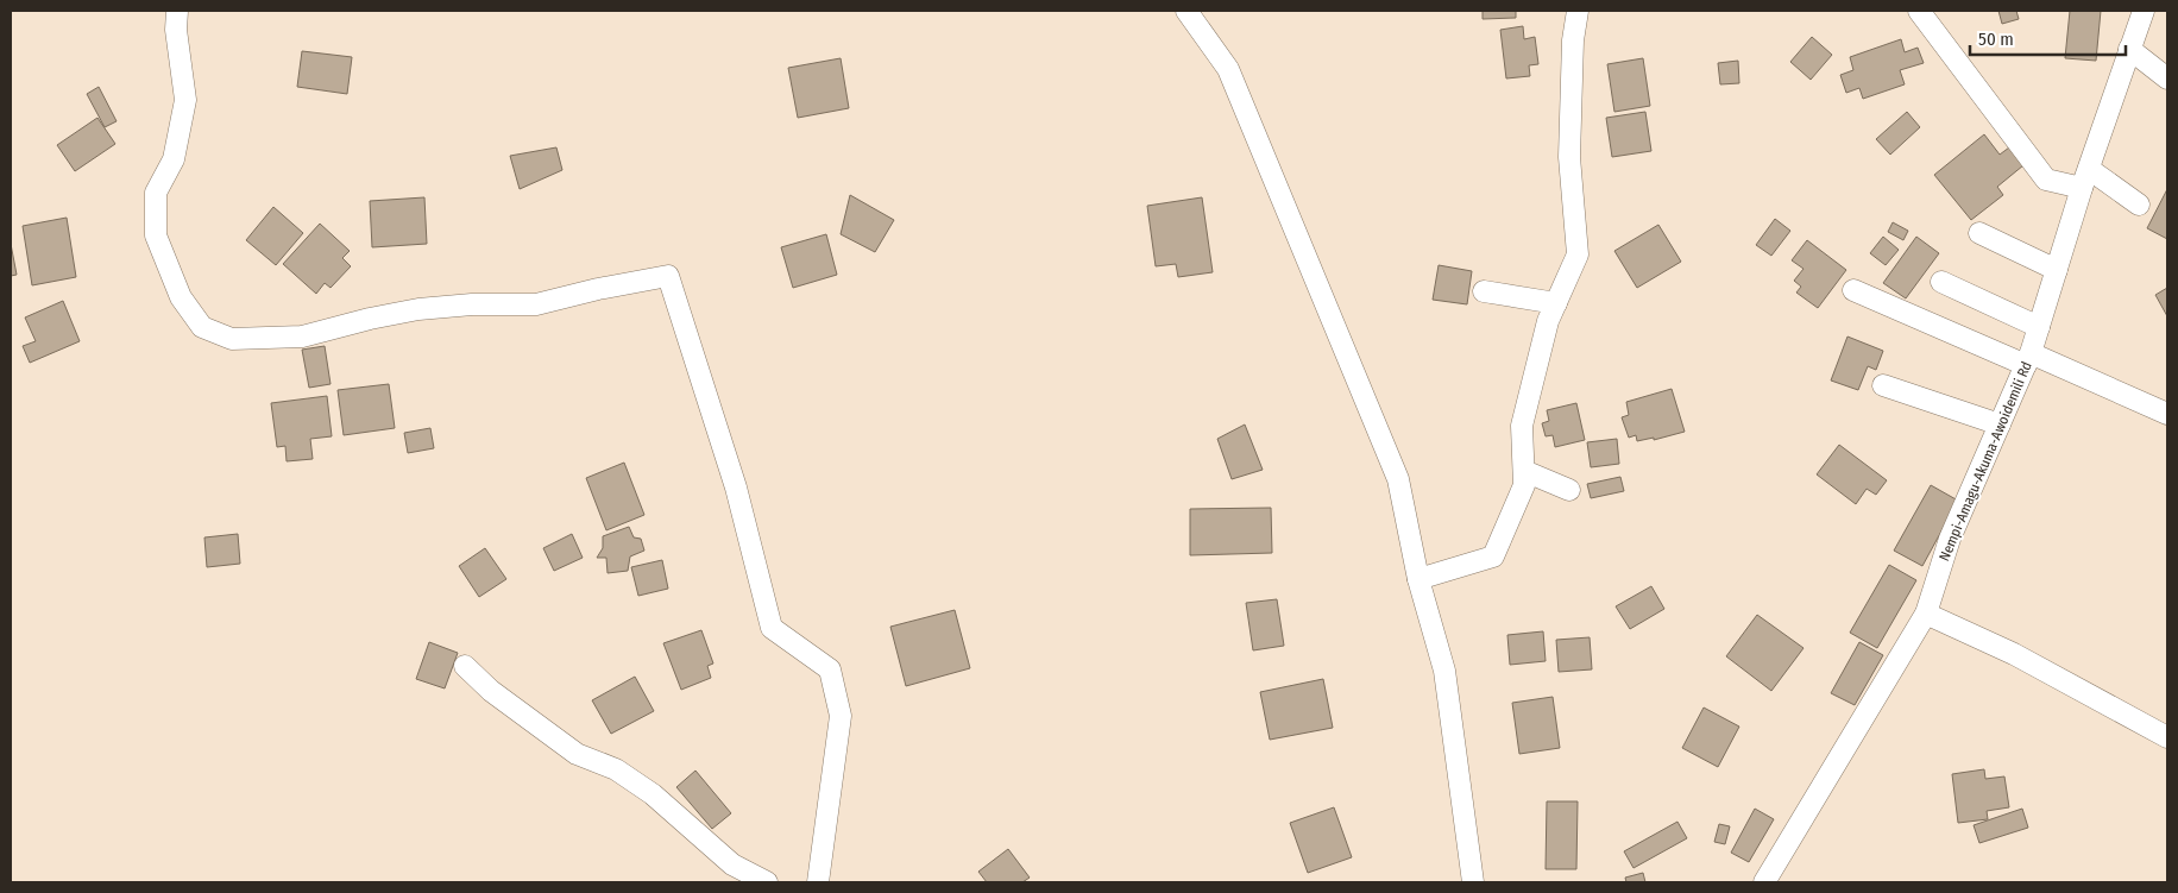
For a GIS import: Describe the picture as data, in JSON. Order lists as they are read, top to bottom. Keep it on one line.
{"streets":{"street":["Nempi-Amagu-Akuma-Awoidemili Rd"]},"scale_bar":"50 m"}
